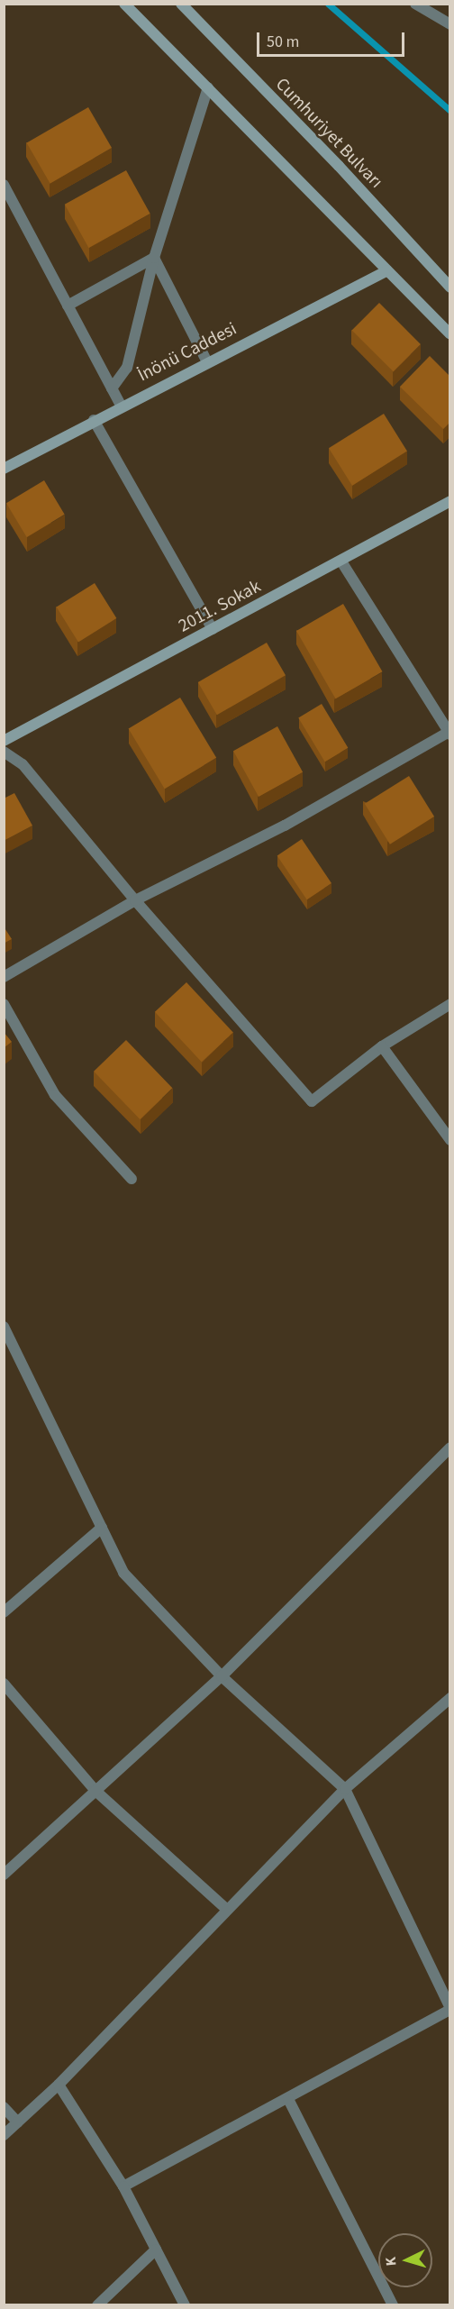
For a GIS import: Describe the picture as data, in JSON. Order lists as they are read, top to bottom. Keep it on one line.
{"streets":{"street":["Cumhuriyet Bulvarı","İnönü Caddesi","2011. Sokak"]},"scale_bar":"50 m","north":"left"}
